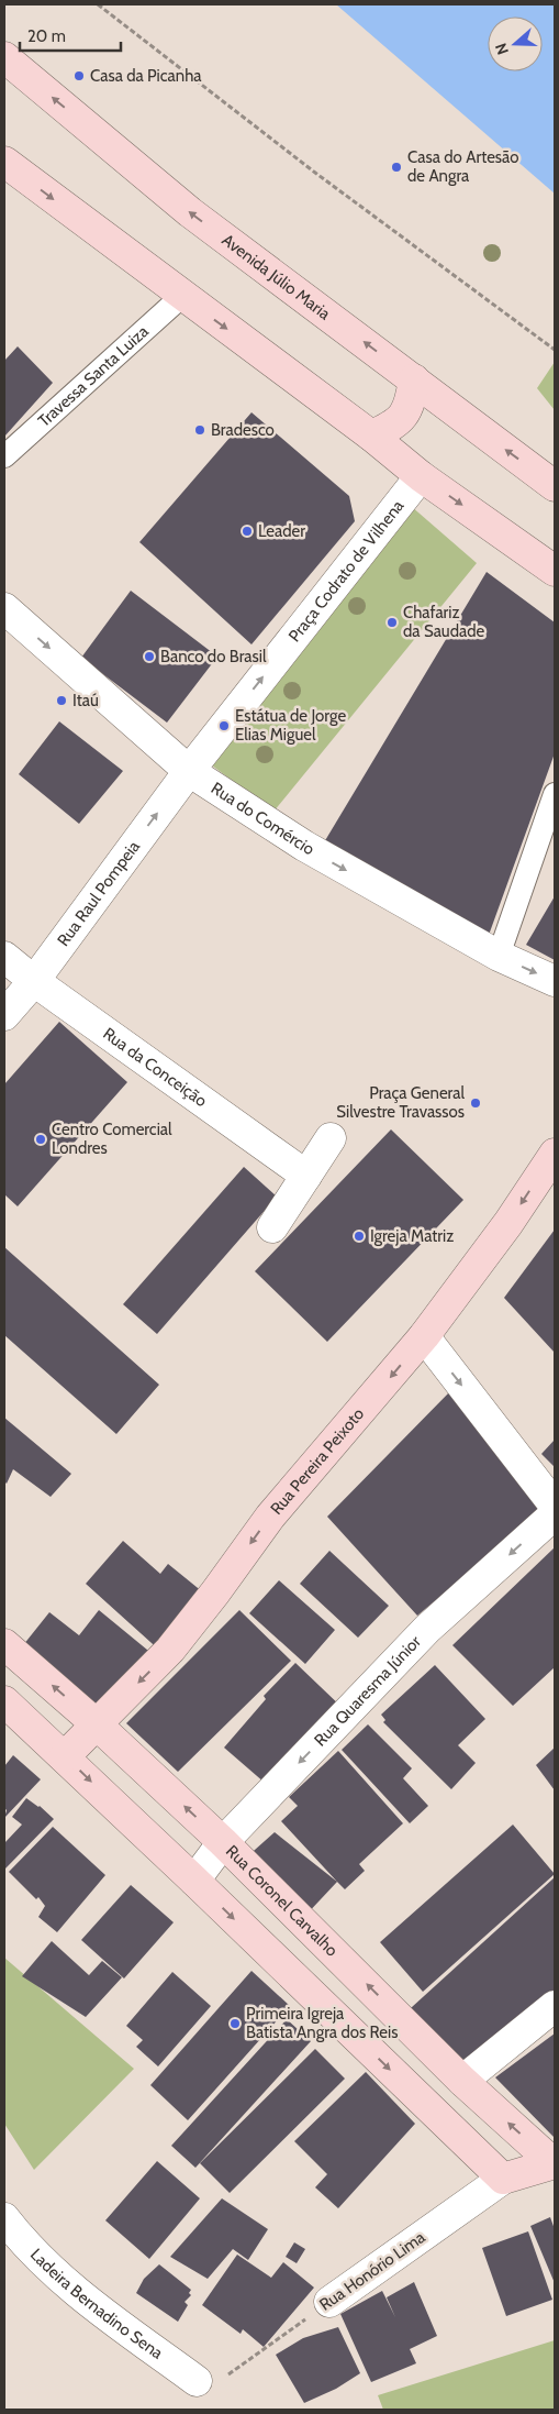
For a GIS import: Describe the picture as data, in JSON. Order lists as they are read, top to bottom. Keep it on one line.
{"streets":{"main road":["Avenida Júlio Maria","Rua Pereira Peixoto","Rua Coronel Carvalho","Rua Honório Lima"],"street":["Travessa Santa Luiza","Praça Codrato de Vilhena","Rua do Comércio","Rua Raul Pompeia","Rua da Conceição","Rua Quaresma Júnior","Ladeira Bernadino Sena"]},"crossings":[["Praça Codrato de Vilhena","Rua do Comércio"],["Praça Codrato de Vilhena","Rua Raul Pompeia"],["Rua do Comércio","Rua Raul Pompeia"],["Rua Raul Pompeia","Rua da Conceição"],["Rua Pereira Peixoto","Rua Coronel Carvalho"],["Rua Quaresma Júnior","Rua Coronel Carvalho"],["Rua Coronel Carvalho","Rua Honório Lima"],["Rua Honório Lima","Ladeira Bernadino Sena"]],"one_way":["Praça Codrato de Vilhena","Rua do Comércio","Rua Raul Pompeia","Rua Pereira Peixoto","Rua Quaresma Júnior"],"places":["Casa da Picanha","Casa do Artesão de Angra","Bradesco","Leader","Chafariz da Saudade","Banco do Brasil","Itaú","Estátua de Jorge Elias Miguel","Praça General Silvestre Travassos","Centro Comercial Londres","Igreja Matriz","Primeira Igreja Batista Angra dos Reis"],"scale_bar":"20 m","north":"left"}
